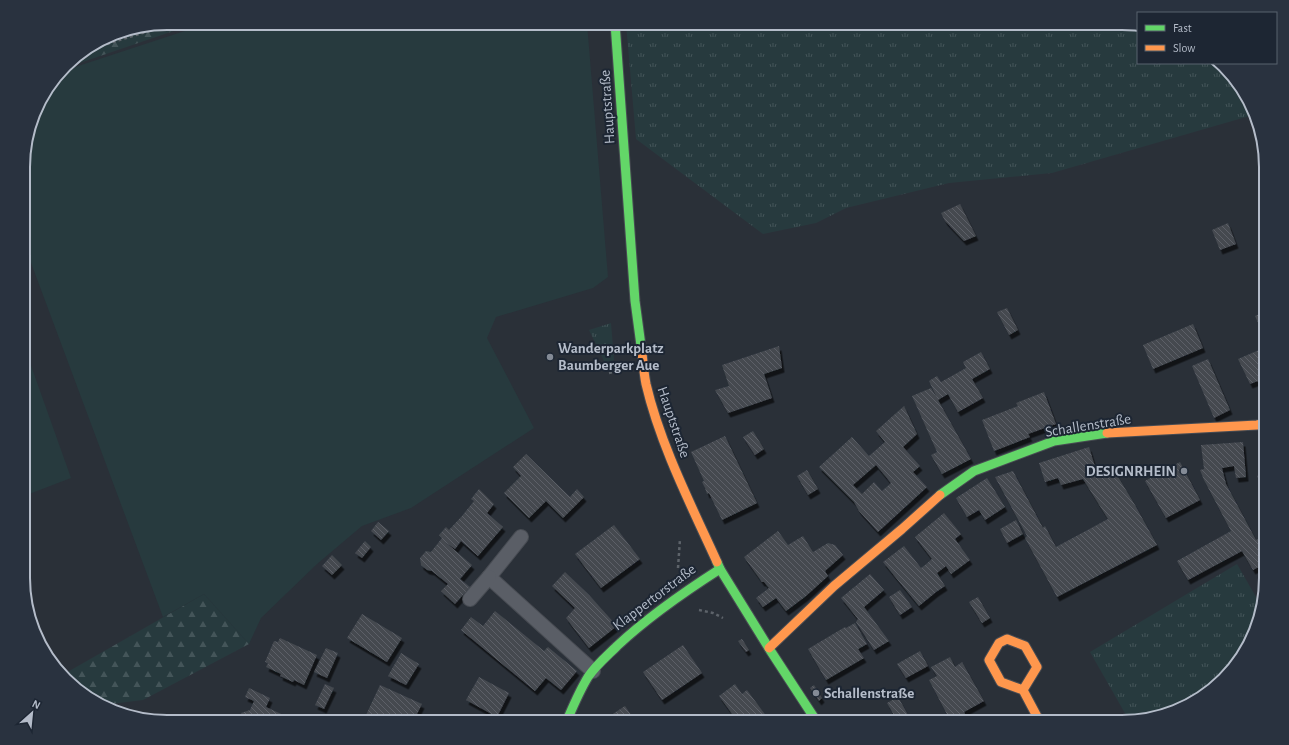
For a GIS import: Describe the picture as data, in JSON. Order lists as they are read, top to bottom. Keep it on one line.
{"streets":{"street":["Hauptstraße","Schallenstraße","Klappertorstraße"]},"crossings":[["Hauptstraße","Schallenstraße"],["Hauptstraße","Klappertorstraße"]],"places":["Wanderparkplatz Baumberger Aue","DESIGNRHEIN","Schallenstraße"],"legend":["Fast","Slow"],"north":"top right"}
